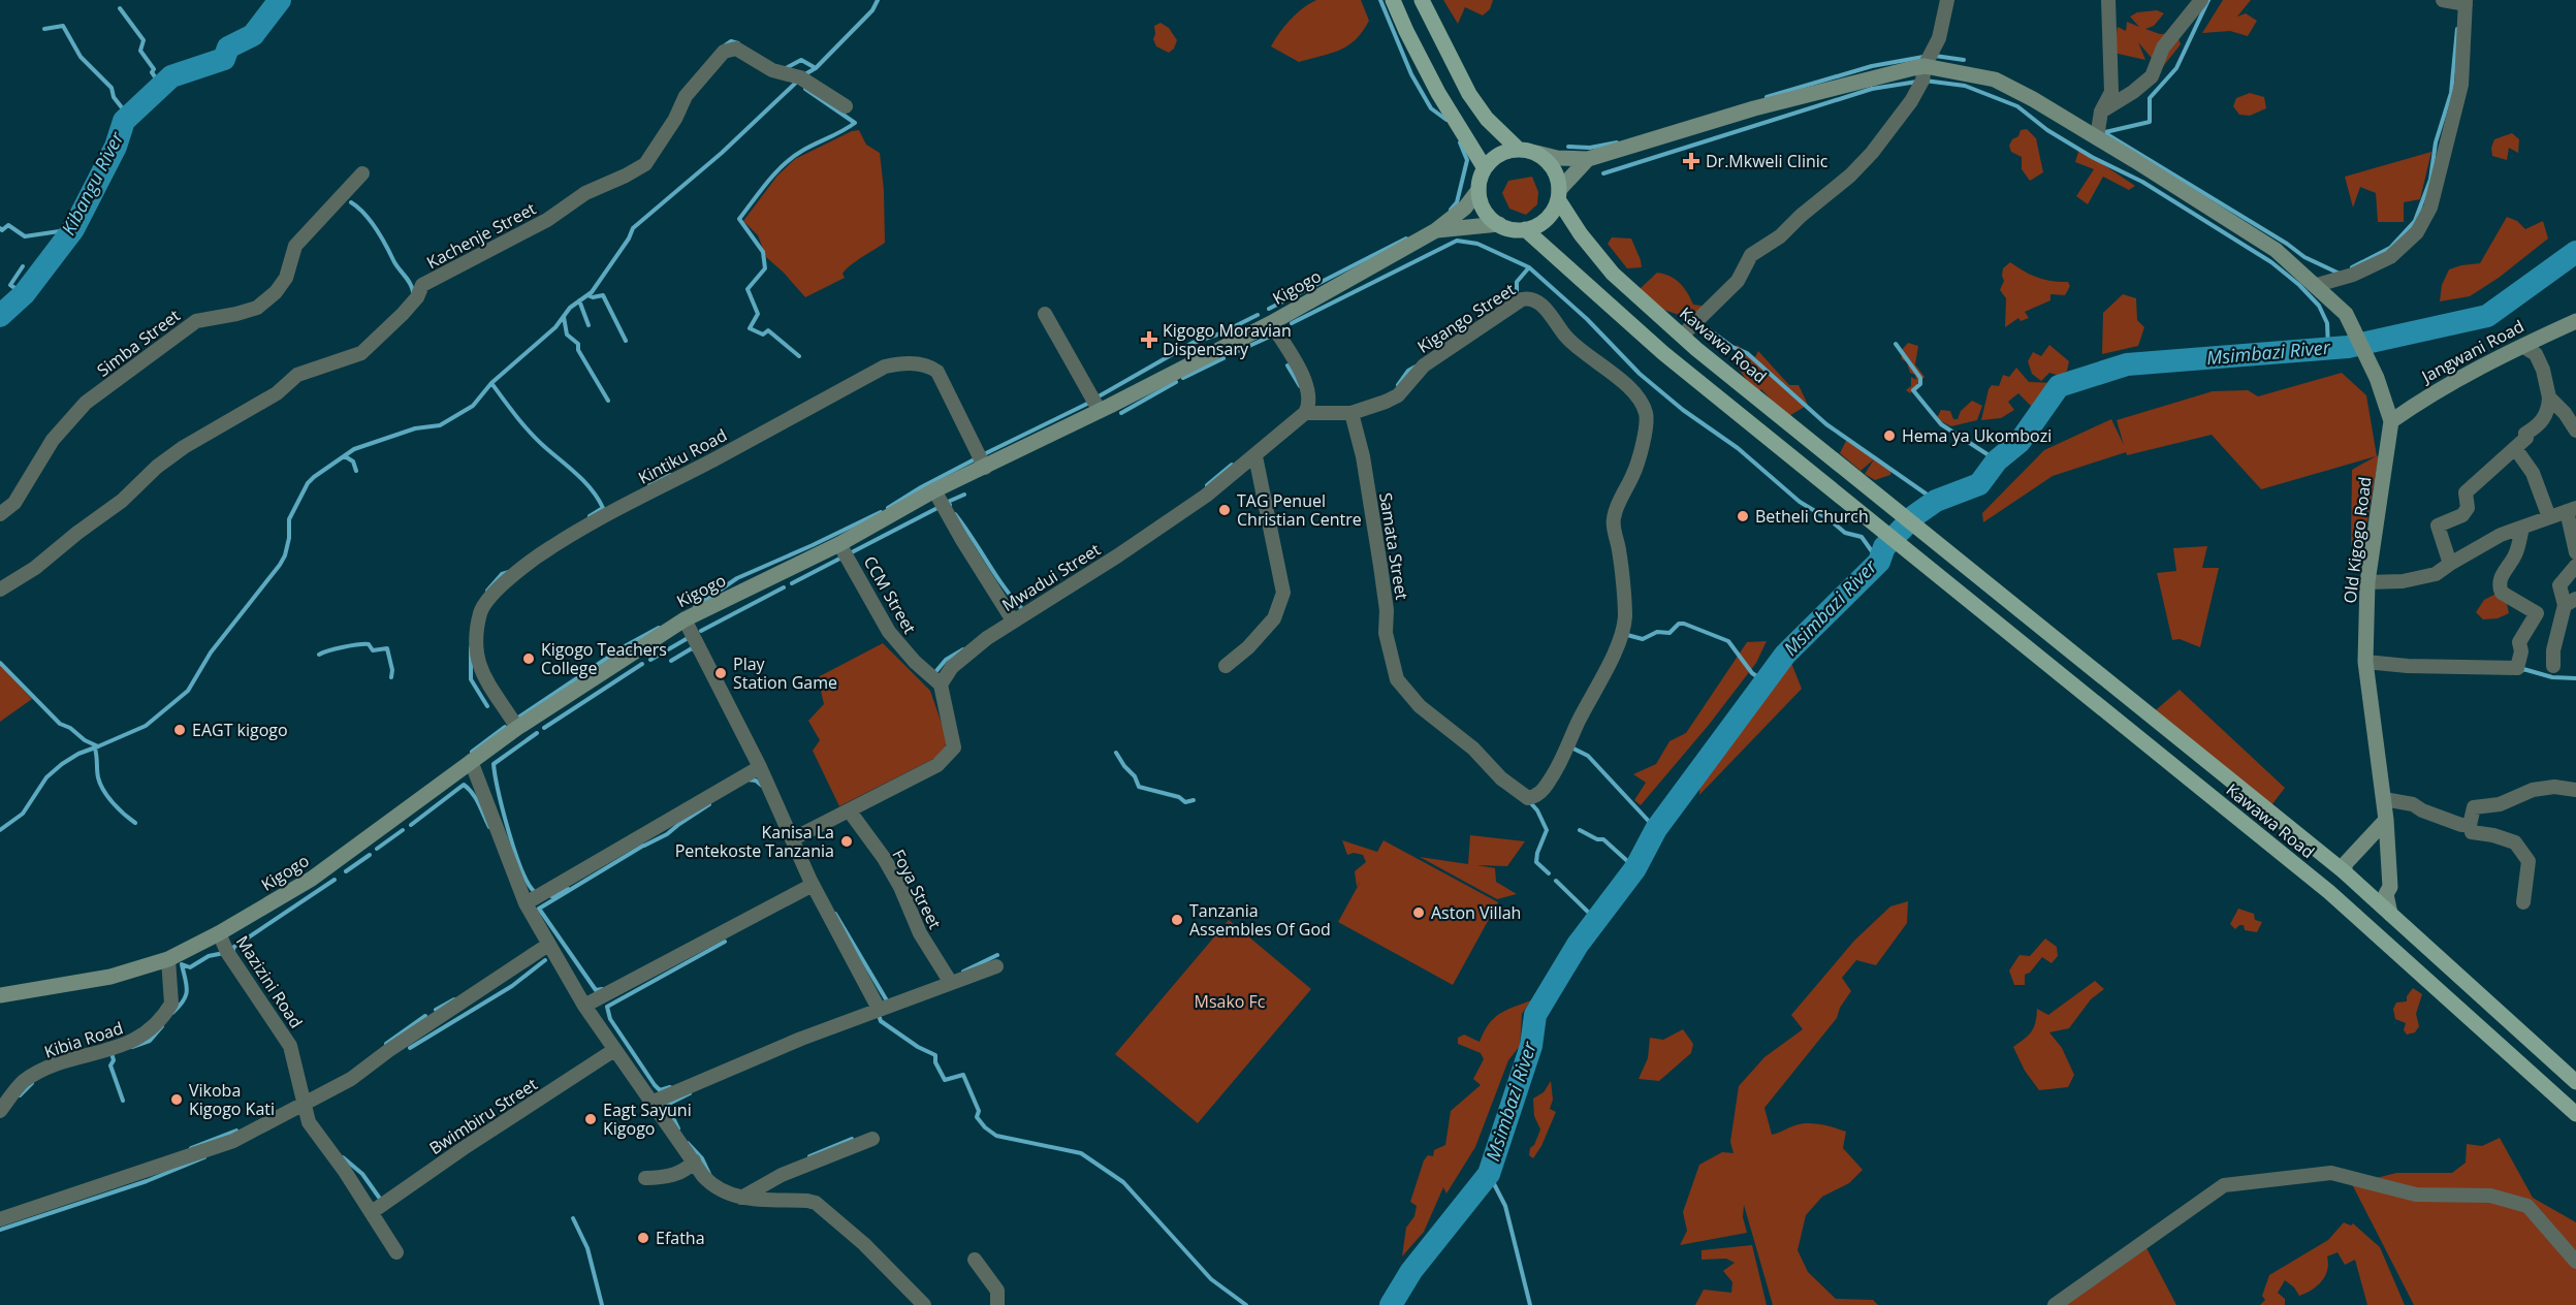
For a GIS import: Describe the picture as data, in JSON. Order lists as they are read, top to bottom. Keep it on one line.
{"streets":{"main road":["Kawawa Road"],"street":["Kachenje Street","Kigogo","Kigango Street","Simba Street","Jangwani Road","Kintiku Road","Old Kigogo Road","Samata Street","Mwadui Street","CCM Street","Foya Street","Mazizini Road","Kibia Road","Bwimbiru Street"]},"crossings":[["Kigogo","Kawawa Road"],["Kigogo","Kintiku Road"],["Kigogo","CCM Street"],["Kigogo","Mazizini Road"],["Kigogo","Kibia Road"],["Kigango Street","Samata Street"],["Kigango Street","Mwadui Street"],["Kawawa Road","Old Kigogo Road"],["Jangwani Road","Old Kigogo Road"],["Mwadui Street","CCM Street"],["Mazizini Road","Bwimbiru Street"]],"water":["Kibangu River","Msimbazi River"],"parks":["Msako Fc"],"places":{"health":["Dr.Mkweli Clinic","Kigogo Moravian Dispensary"],"other":["Hema ya Ukombozi","TAG Penuel Christian Centre","Betheli Church","Kigogo Teachers College","Play Station Game","EAGT kigogo","Kanisa La Pentekoste Tanzania","Aston Villah","Tanzania Assembles Of God","Vikoba Kigogo Kati","Eagt Sayuni Kigogo","Efatha"]}}
